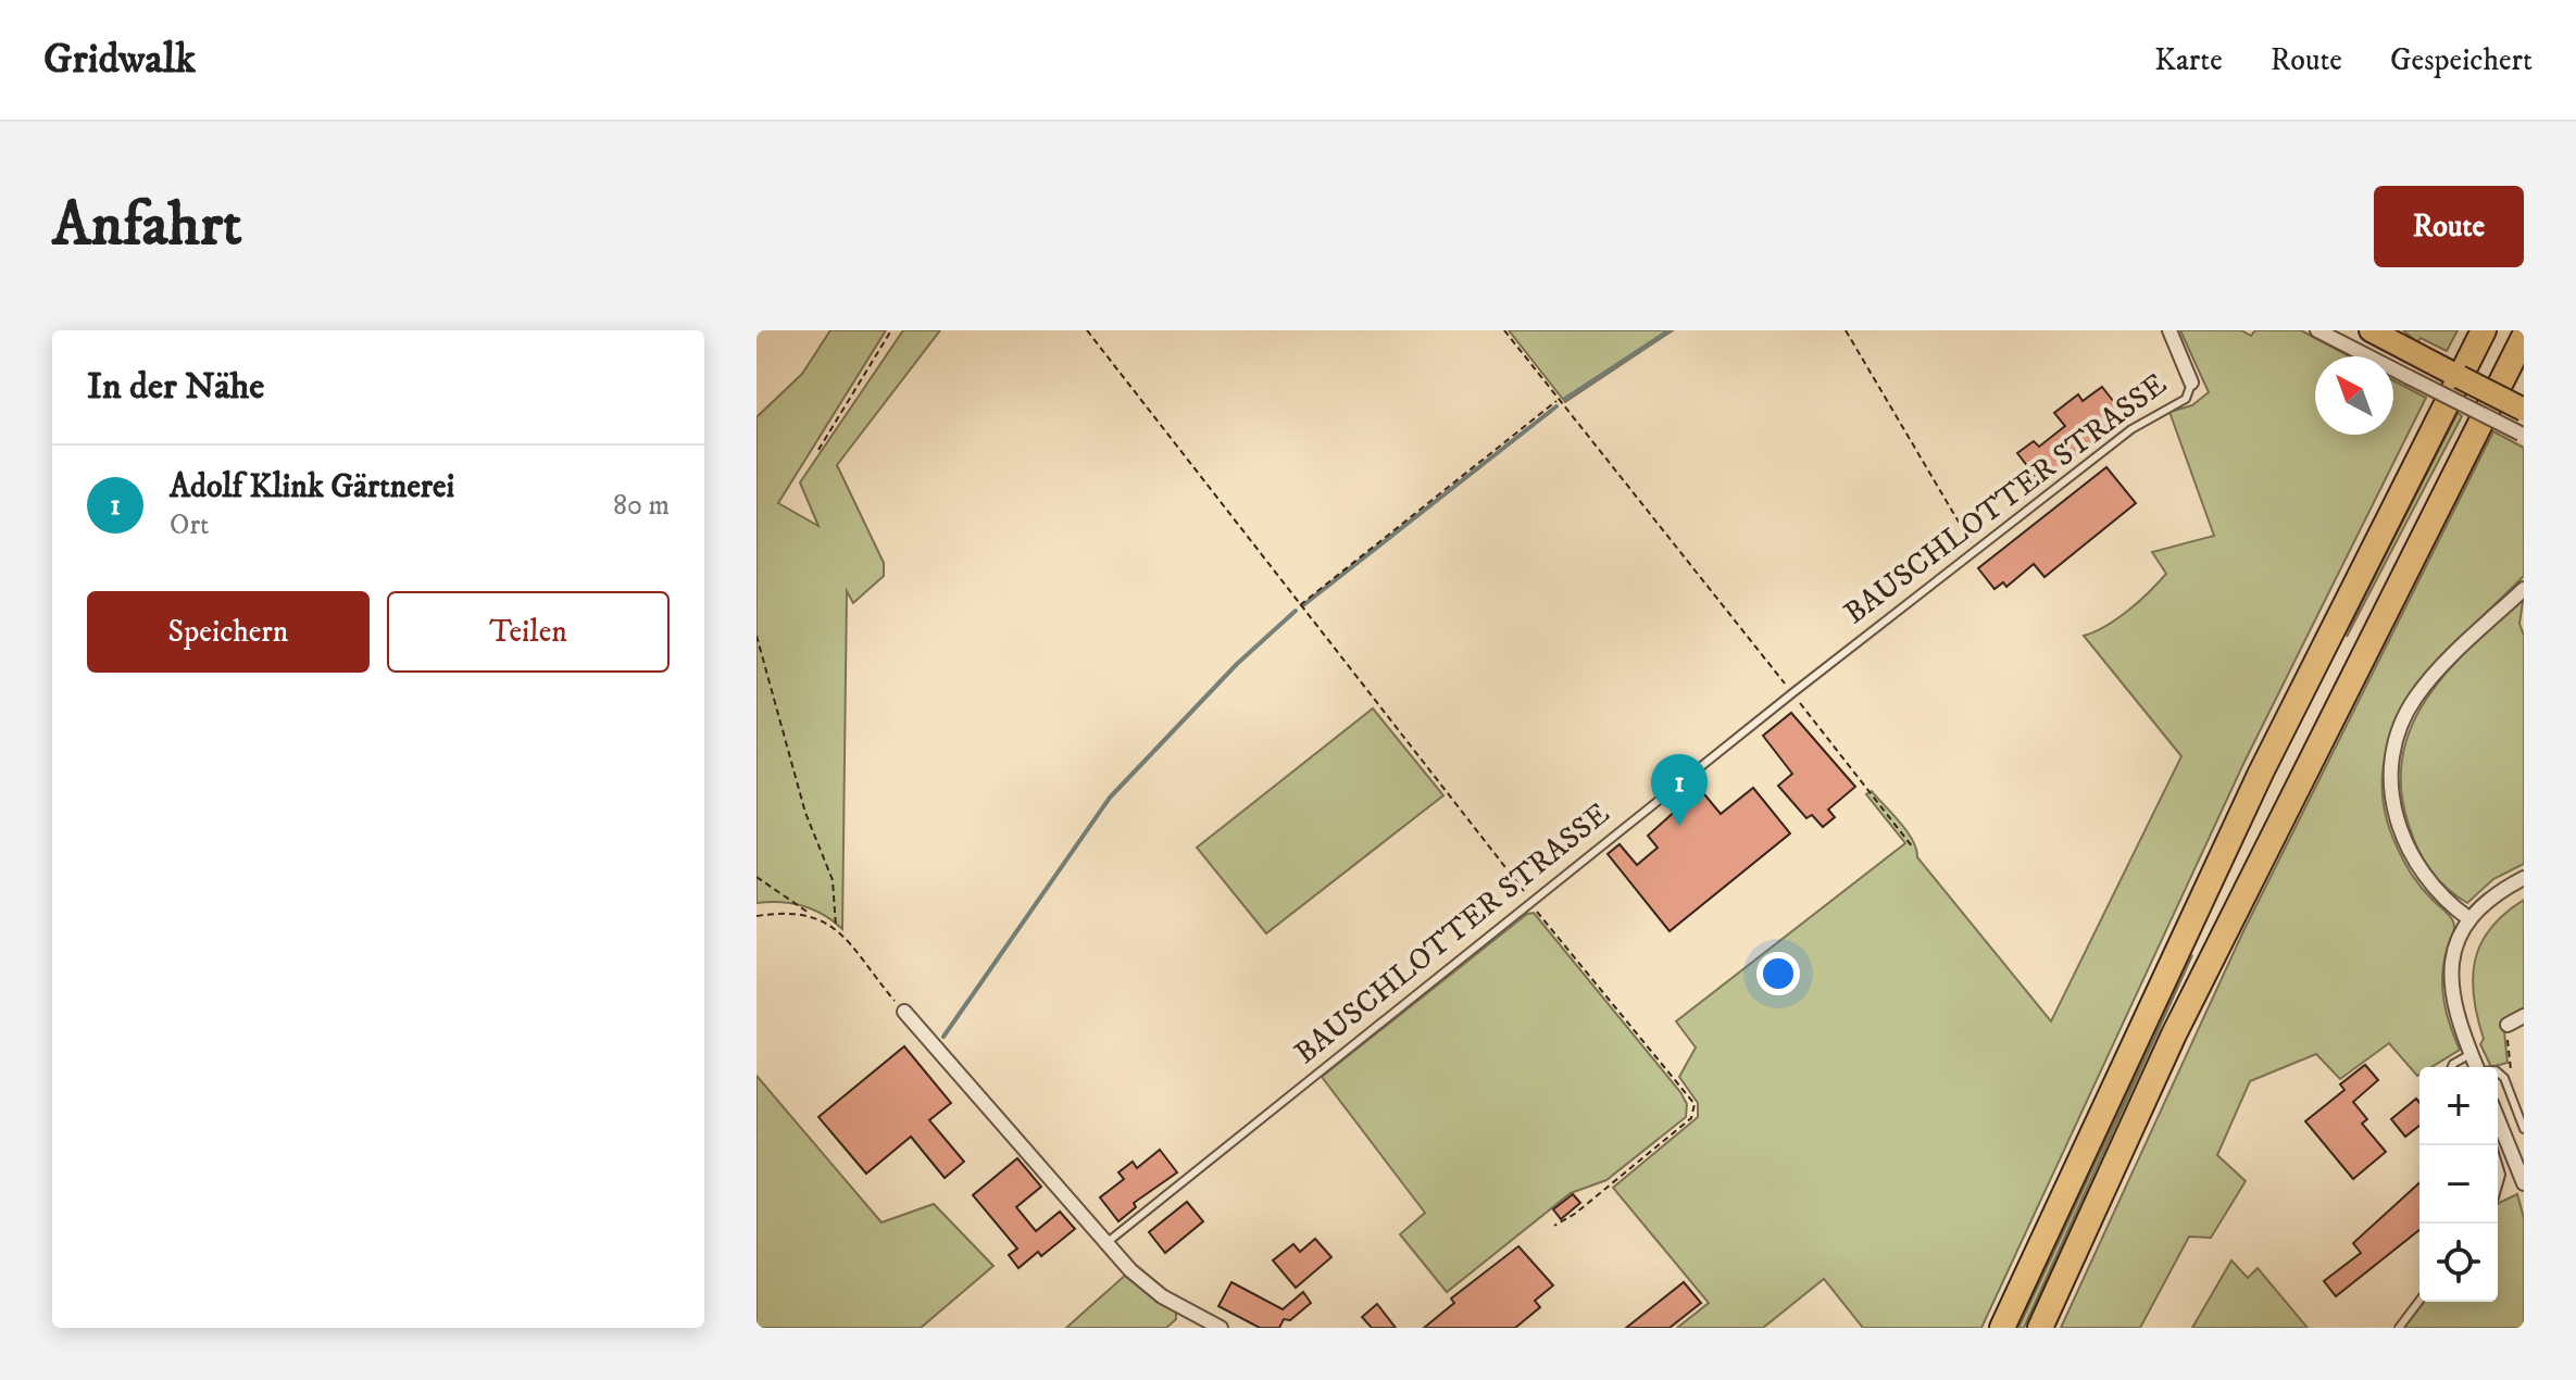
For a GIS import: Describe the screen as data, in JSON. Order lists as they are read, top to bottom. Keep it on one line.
{"streets":{"street":["BAUSCHLOTTER STRASSE"]},"north":"top left","page":{"header":"Gridwalk","nav":["Karte","Route","Gespeichert"],"buttons":["Route",["Speichern","Teilen"]],"title":"Anfahrt","heading":"In der Nähe","list":[{"mark":"1","name":"Adolf Klink Gärtnerei","note":"Ort","value":"80 m"}],"pins":"1","map_buttons":["+","−"]}}
